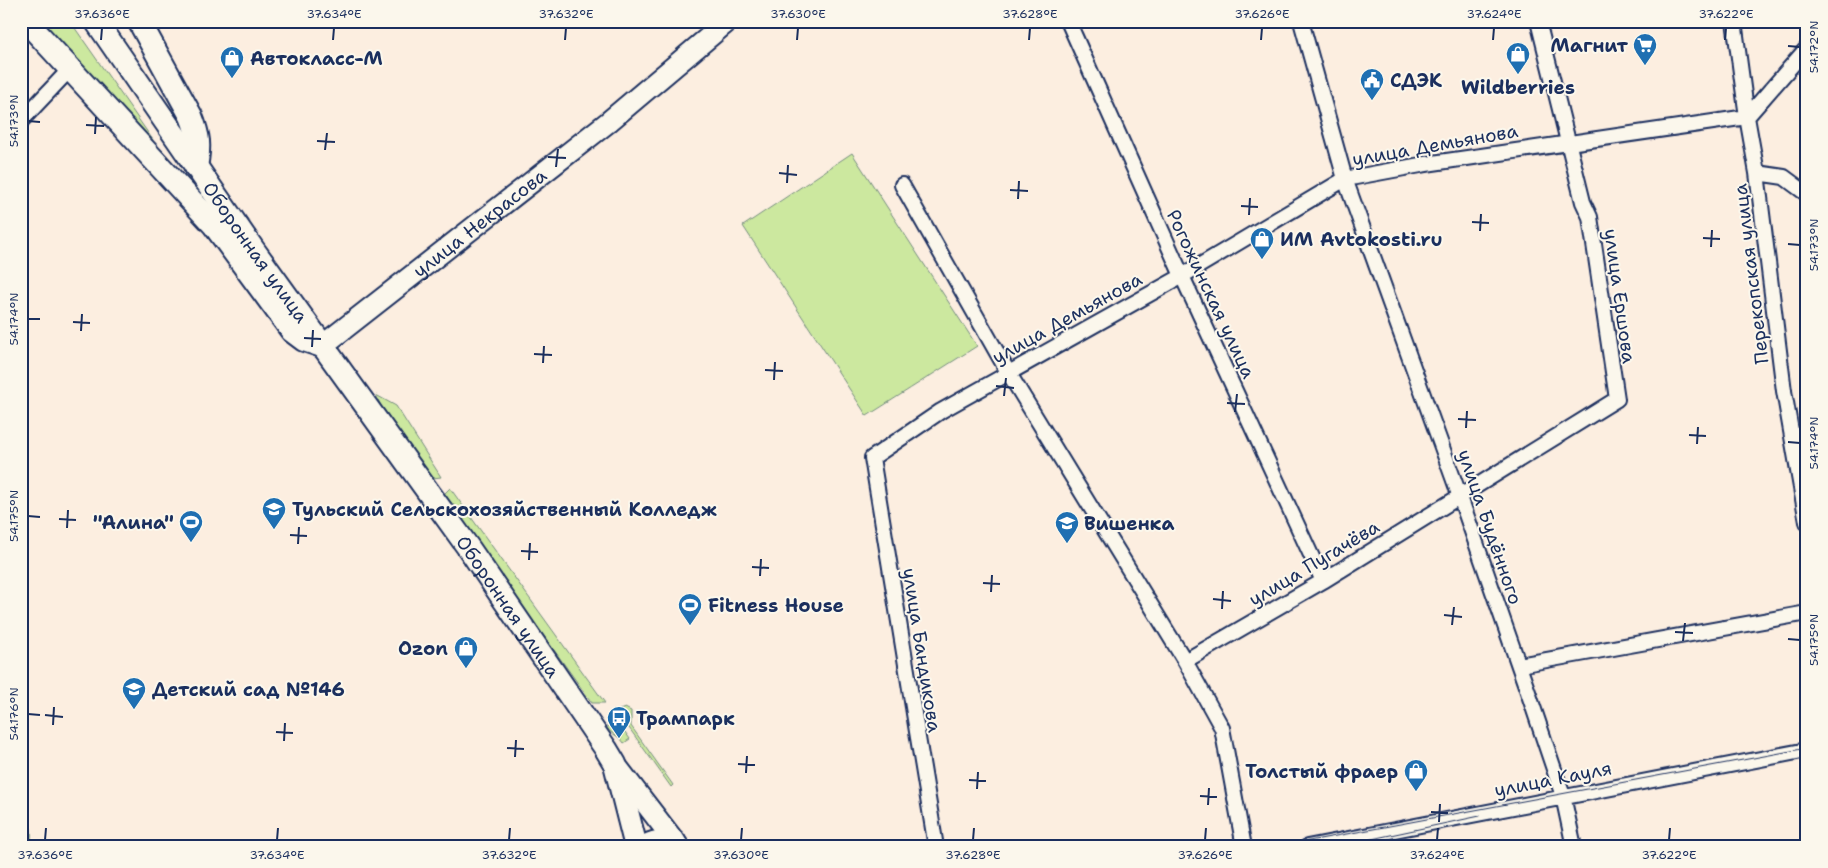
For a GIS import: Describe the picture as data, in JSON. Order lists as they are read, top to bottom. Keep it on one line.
{"streets":{"main road":["Оборонная улица"],"street":["улица Демьянова","улица Некрасова","Перекопская улица","Рогожинская улица","улица Ершова","улица Будённого","улица Пугачёва","улица Бандикова","улица Кауля"]},"crossings":[["улица Демьянова","Перекопская улица"],["улица Демьянова","Рогожинская улица"],["улица Демьянова","улица Ершова"],["улица Демьянова","улица Будённого"],["улица Демьянова","улица Бандикова"],["улица Некрасова","Оборонная улица"],["Рогожинская улица","улица Пугачёва"],["улица Ершова","улица Будённого"],["улица Ершова","улица Пугачёва"],["улица Будённого","улица Пугачёва"],["улица Будённого","улица Кауля"]],"places":{"supermarket":["Магнит"],"shop":["Wildberries","Автокласс-М","ИМ Avtokosti.ru","Ozon","Толстый фраер"],"public building":["СДЭК"],"school or university":["Тульский Сельскохозяйственный Колледж","Вишенка","Детский сад №146"],"sports":["\"Алина\"","Fitness House"],"bus stop":["Трампарк"]},"coordinates":["37.636°E","37.634°E","37.632°E","37.630°E","37.628°E","37.626°E","37.624°E","37.622°E","54.172°N","54.173°N","54.174°N","54.175°N","54.176°N"]}
